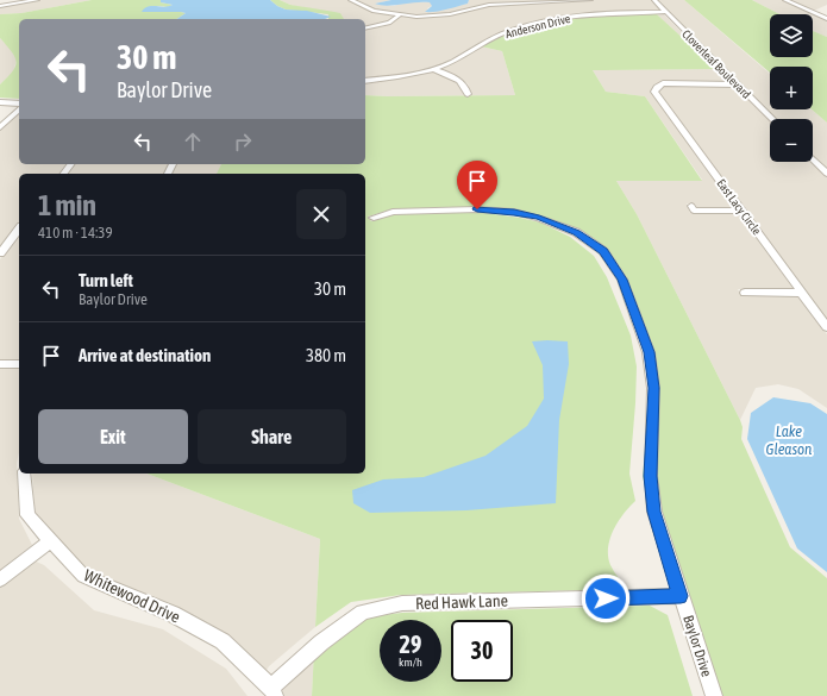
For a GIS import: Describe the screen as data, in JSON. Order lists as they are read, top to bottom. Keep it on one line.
{"streets":{"street":["Anderson Drive","Cloverleaf Boulevard","East Lacy Circle","Whitewood Drive","Red Hawk Lane","Baylor Drive"]},"crossings":[["Anderson Drive","Cloverleaf Boulevard"],["Cloverleaf Boulevard","East Lacy Circle"],["Whitewood Drive","Red Hawk Lane"],["Red Hawk Lane","Baylor Drive"]],"water":["Lake Gleason"],"page":{"map_buttons":["+","−"],"turn":["30 m","Baylor Drive"],"heading":["1 min","410 m · 14:39"],"list":[{"name":"Turn left","note":"Baylor Drive","value":"30 m"},{"name":"Arrive at destination","value":"380 m"}],"buttons":["Exit","Share"],"speed":"29 km/h","limit":"30"}}
